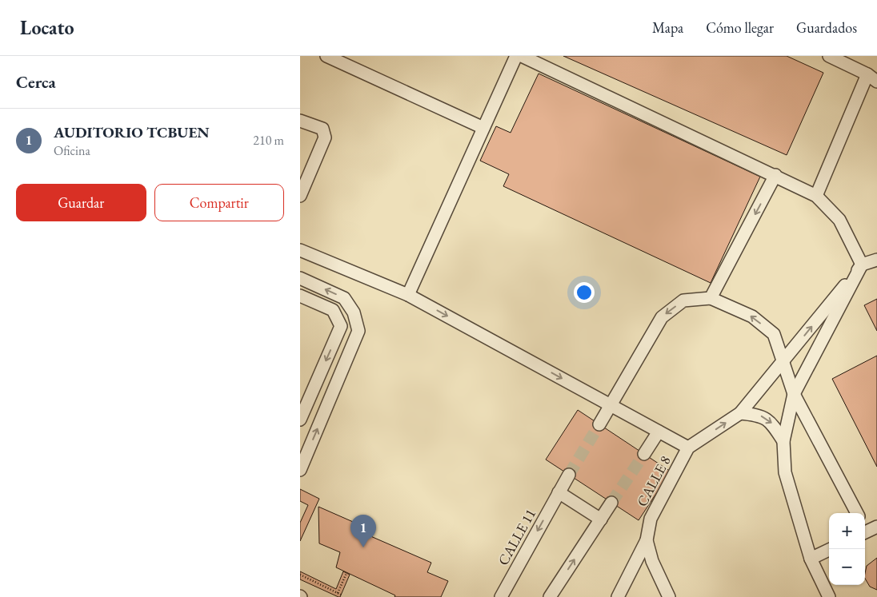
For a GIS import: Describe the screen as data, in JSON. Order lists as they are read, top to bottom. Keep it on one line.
{"streets":{"street":["CALLE 8","CALLE 11"]},"page":{"header":"Locato","nav":["Mapa","Cómo llegar","Guardados"],"heading":"Cerca","list":[{"mark":"1","name":"AUDITORIO TCBUEN","note":"Oficina","value":"210 m"}],"buttons":["Guardar","Compartir"],"map_buttons":["+","−"],"pins":"1"}}
